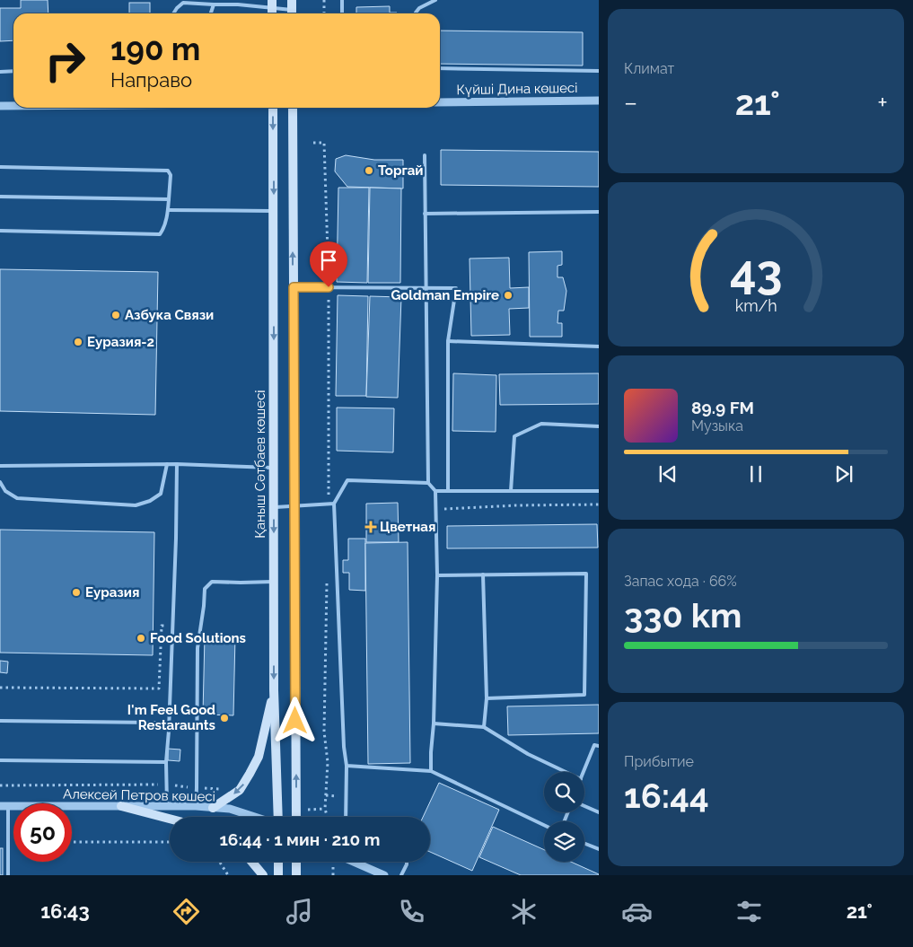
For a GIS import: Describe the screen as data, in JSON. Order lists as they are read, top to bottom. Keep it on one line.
{"streets":{"main road":["Қаныш Сәтбаев көшесі"],"street":["Күйші Дина көшесі","Алексей Петров көшесі"]},"places":{"other":["Торгай","Goldman Empire","Азбука Связи","Еуразия-2","Еуразия","Food Solutions","I'm Feel Good Restaraunts"],"health":["Цветная"]},"page":{"tile":["Климат",["Запас хода · 66%","330 km"],["Прибытие","16:44"]],"turn":["190 m","Направо"],"heat":["−","21°","+"],"song":["89.9 FM","Музыка"],"limit":"50","trip":"16:44 · 1 мин · 210 m","tabs":["16:43","21°"],"gauge":["43","km/h"]}}
